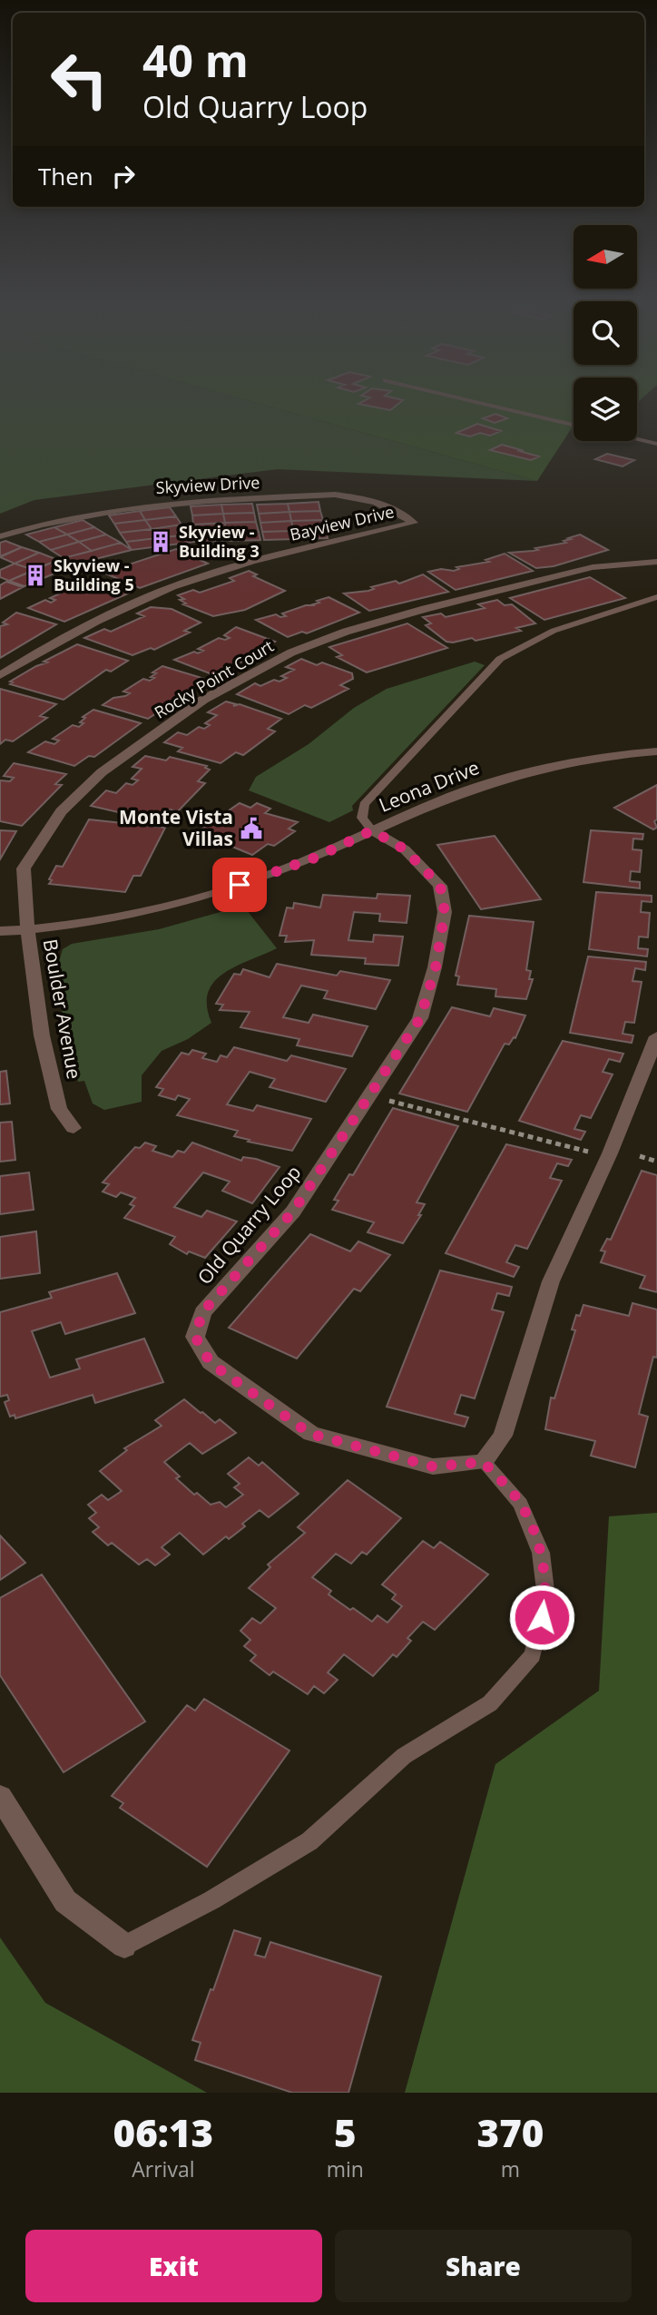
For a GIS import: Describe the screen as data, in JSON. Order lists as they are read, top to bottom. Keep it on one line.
{"streets":{"street":["Skyview Drive","Bayview Drive","Rocky Point Court","Leona Drive","Boulder Avenue","Old Quarry Loop"]},"crossings":[["Skyview Drive","Bayview Drive"],["Rocky Point Court","Leona Drive"],["Rocky Point Court","Boulder Avenue"],["Leona Drive","Boulder Avenue"],["Leona Drive","Old Quarry Loop"]],"places":{"building":["Skyview - Building 3","Skyview - Building 5"],"public building":["Monte Vista Villas"]},"north":"left","page":{"turn":["40 m","Old Quarry Loop"],"then":"Then","eta":["06:13","Arrival","5","min","370","m"],"buttons":["Exit","Share"]}}
